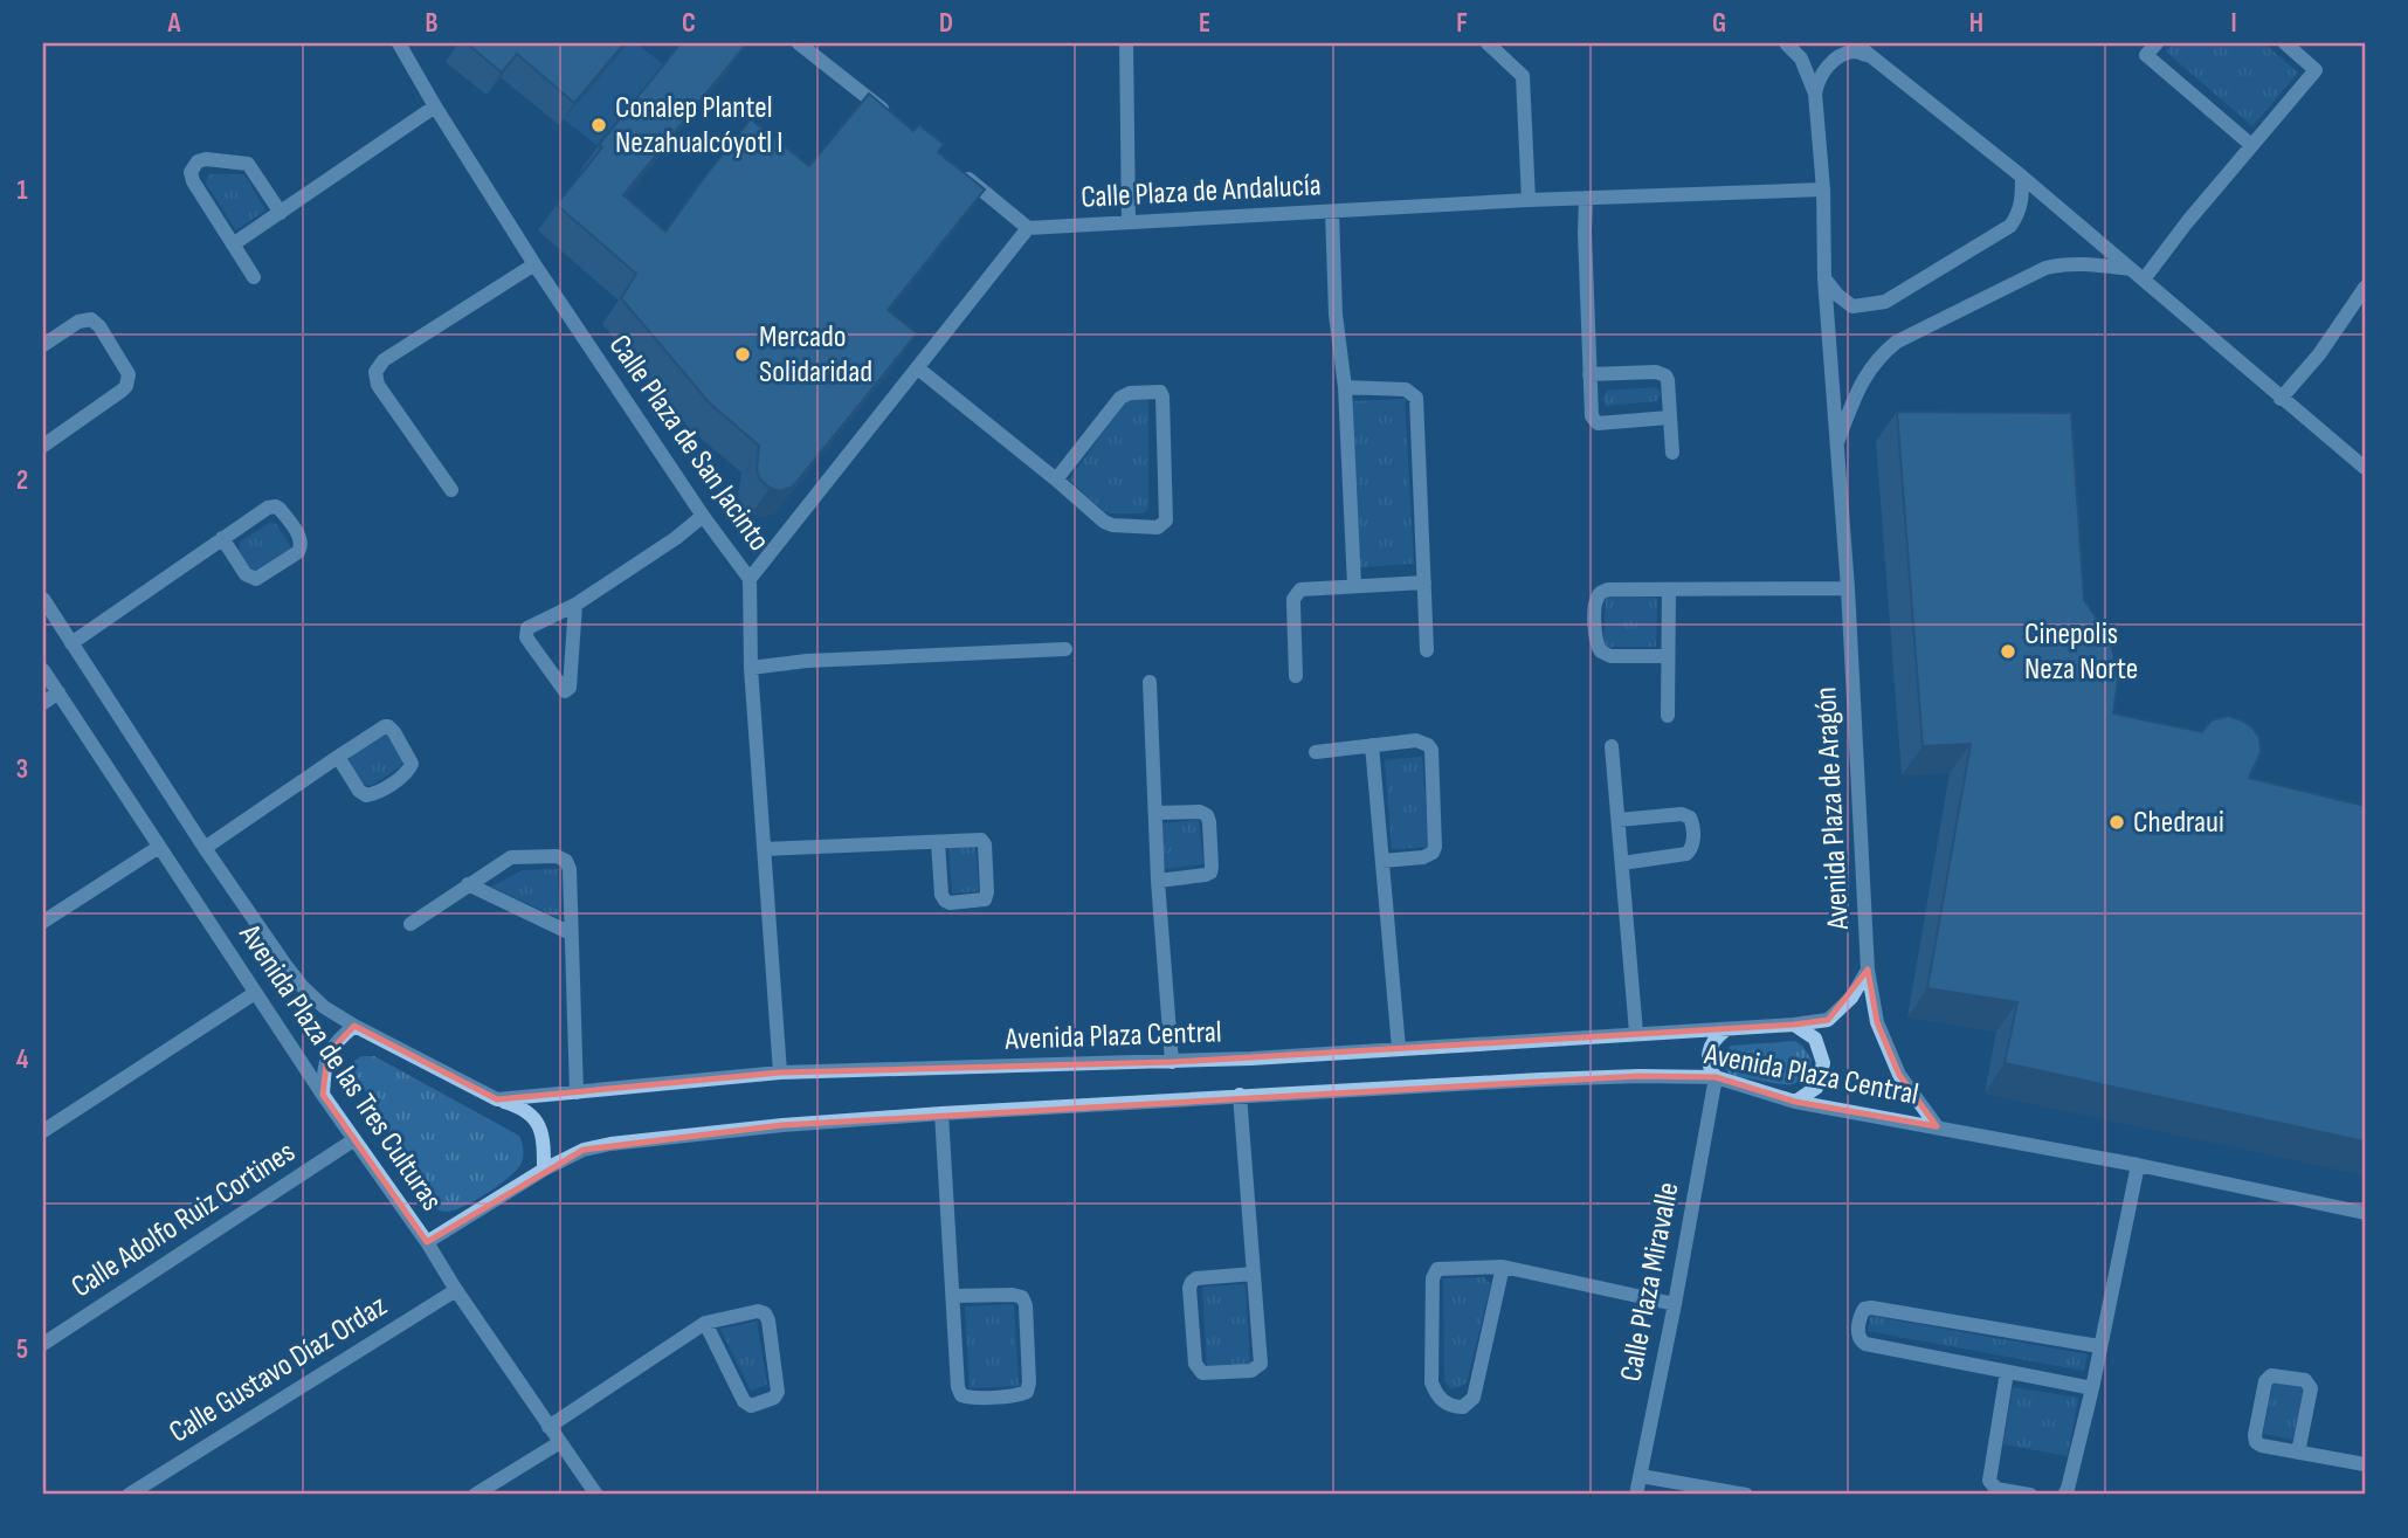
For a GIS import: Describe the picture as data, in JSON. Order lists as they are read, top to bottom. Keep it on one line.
{"streets":{"street":["Calle Plaza de Andalucía","Calle Plaza de San Jacinto","Avenida Plaza de Aragón","Avenida Plaza Central","Avenida Plaza de las Tres Culturas","Calle Adolfo Ruiz Cortines","Calle Plaza Miravalle","Calle Gustavo Díaz Ordaz"]},"crossings":[["Calle Plaza de Andalucía","Avenida Plaza de Aragón"],["Calle Plaza de San Jacinto","Avenida Plaza Central"],["Avenida Plaza de Aragón","Avenida Plaza Central"],["Avenida Plaza Central","Avenida Plaza de las Tres Culturas"],["Avenida Plaza Central","Calle Plaza Miravalle"],["Avenida Plaza de las Tres Culturas","Calle Adolfo Ruiz Cortines"],["Avenida Plaza de las Tres Culturas","Calle Gustavo Díaz Ordaz"]],"places":["Conalep Plantel Nezahualcóyotl I","Mercado Solidaridad","Cinepolis Neza Norte","Chedraui"],"grid":{"columns":["A","B","C","D","E","F","G","H","I"],"rows":["1","2","3","4","5"]}}
